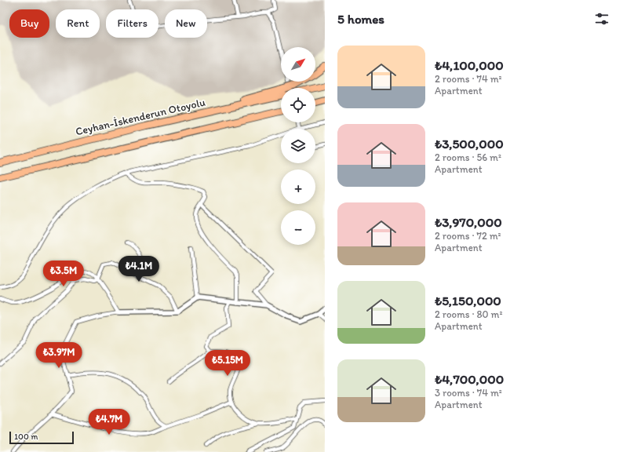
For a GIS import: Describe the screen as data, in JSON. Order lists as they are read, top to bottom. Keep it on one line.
{"streets":{"highway":["Ceyhan-İskenderun Otoyolu"]},"scale_bar":"100 m","north":"top right","page":{"heading":"5 homes","chip":["Buy","Rent","Filters","New"],"list":[{"name":"₺4,100,000","note":"2 rooms · 74 m² · Apartment"},{"name":"₺3,500,000","note":"2 rooms · 56 m² · Apartment"},{"name":"₺3,970,000","note":"2 rooms · 72 m² · Apartment"},{"name":"₺5,150,000","note":"2 rooms · 80 m² · Apartment"},{"name":"₺4,700,000","note":"3 rooms · 74 m² · Apartment"}],"map_buttons":["+","−"],"price":["₺4.1M","₺3.5M","₺3.97M","₺5.15M","₺4.7M"],"scale":"100 m"}}
